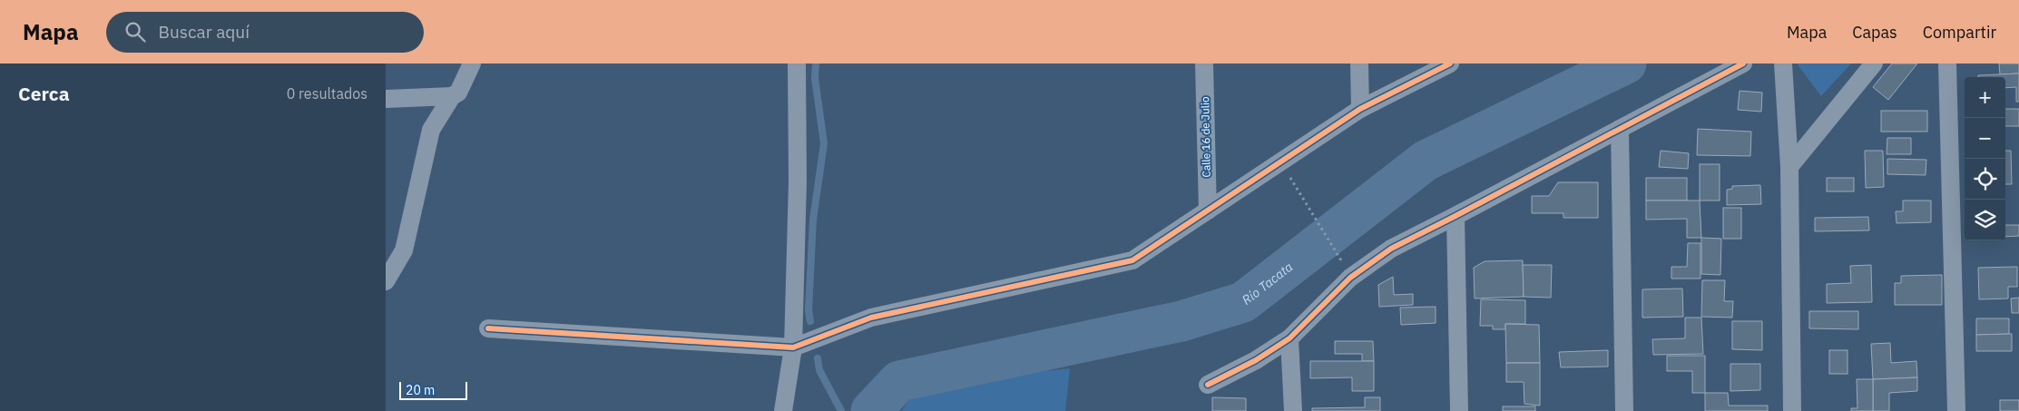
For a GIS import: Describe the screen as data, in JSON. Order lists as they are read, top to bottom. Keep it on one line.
{"streets":{"street":["Calle 16 de Julio"]},"water":["Río Tacata"],"scale_bar":"20 m","page":{"header":"Mapa","search":"Buscar aquí","nav":["Mapa","Capas","Compartir"],"heading":["Cerca","0 resultados"],"map_buttons":["+","−"],"scale":"20 m"}}
